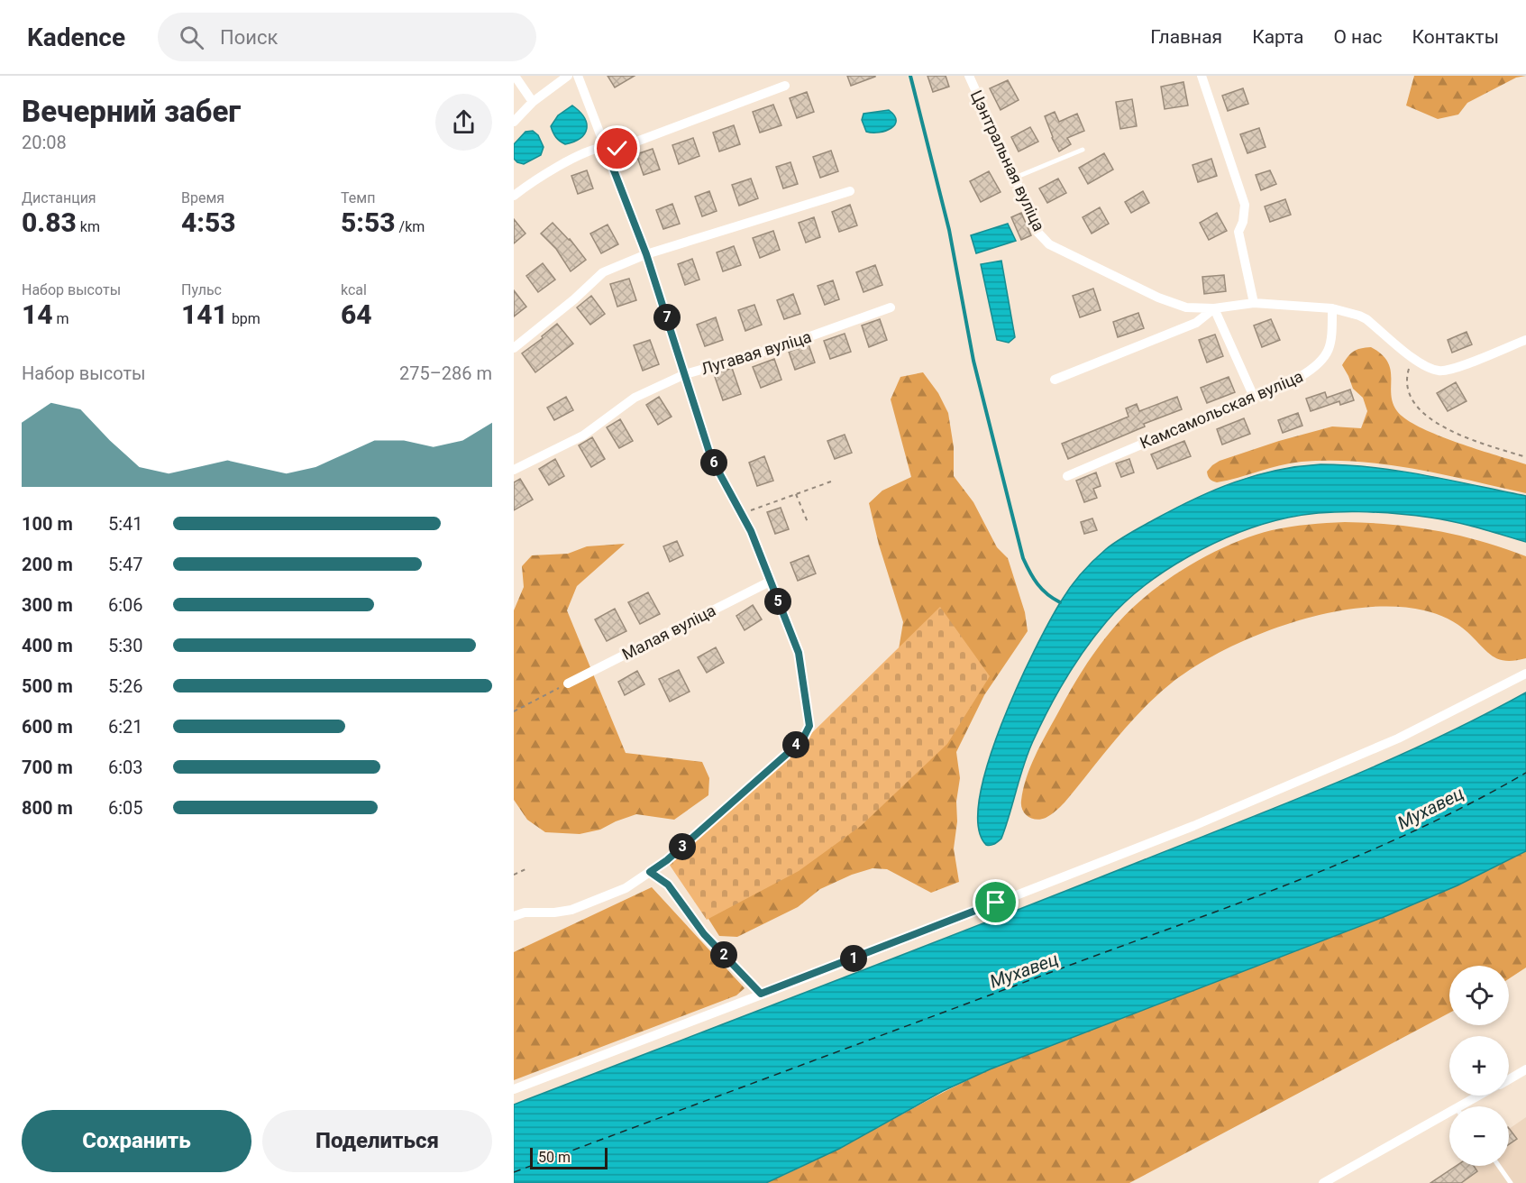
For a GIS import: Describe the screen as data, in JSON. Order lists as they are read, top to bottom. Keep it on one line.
{"streets":{"street":["Цэнтральная вуліца","Лугавая вуліца","Камсамольская вуліца","Малая вуліца"]},"water":["Мухавец"],"scale_bar":"50 m","page":{"header":"Kadence","search":"Поиск","nav":["Главная","Карта","О нас","Контакты"],"heading":["Вечерний забег","20:08"],"stats":[["Дистанция","0.83 km"],["Время","4:53"],["Темп","5:53 /km"],["Набор высоты","14 m"],["Пульс","141 bpm"],["kcal","64"]],"pins":["7","6","5","4","3","2","1"],"chart":["Набор высоты","275–286 m"],"list":[{"name":"100 m","note":"5:41"},{"name":"200 m","note":"5:47"},{"name":"300 m","note":"6:06"},{"name":"400 m","note":"5:30"},{"name":"500 m","note":"5:26"},{"name":"600 m","note":"6:21"},{"name":"700 m","note":"6:03"},{"name":"800 m","note":"6:05"}],"map_buttons":["+","−"],"buttons":["Сохранить","Поделиться"],"scale":"50 m"}}
